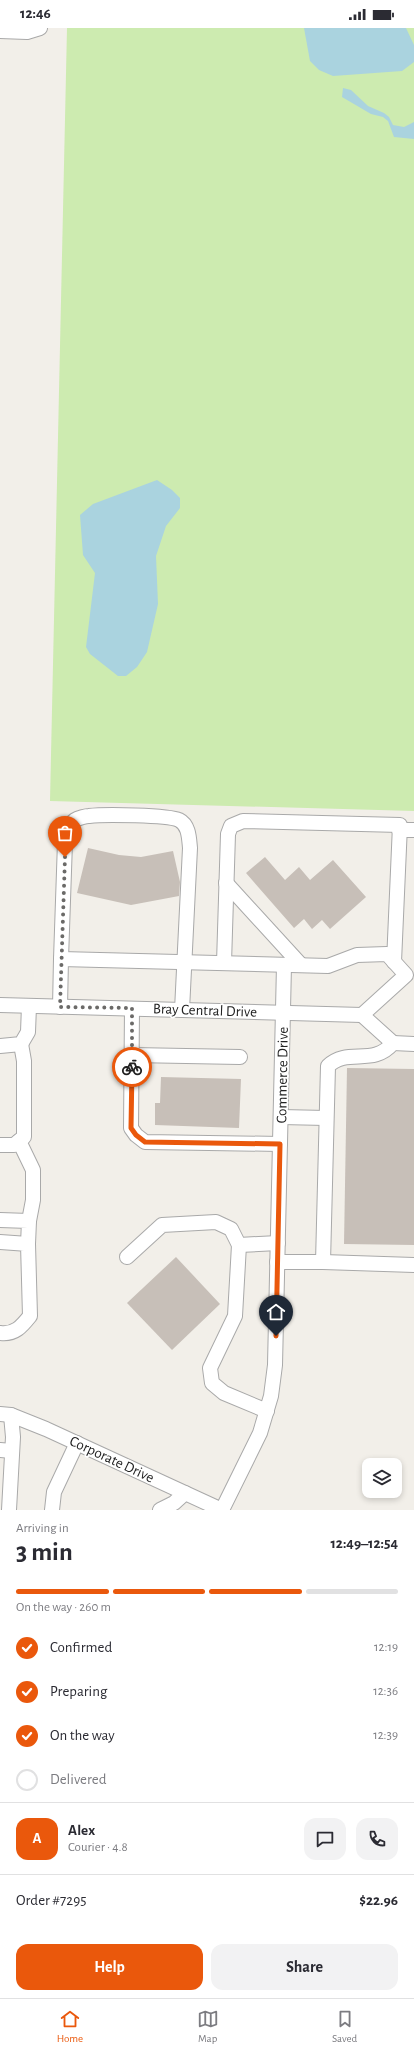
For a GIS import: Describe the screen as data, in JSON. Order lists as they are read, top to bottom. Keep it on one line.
{"streets":{"street":["Bray Central Drive","Commerce Drive","Corporate Drive"]},"crossings":[["Bray Central Drive","Commerce Drive"],["Commerce Drive","Corporate Drive"]],"page":{"status":"12:46","heading":["3 min","Arriving in","12:49–12:54"],"panel":["Alex","Courier · 4.8","Order #7295","$22.96"],"bar":"On the way · 260 m","list":[["Confirmed","12:19"],["Preparing","12:36"],["On the way","12:39"],"Delivered"],"round":"A","buttons":["Help","Share"],"tabs":["Home","Map","Saved"]}}
